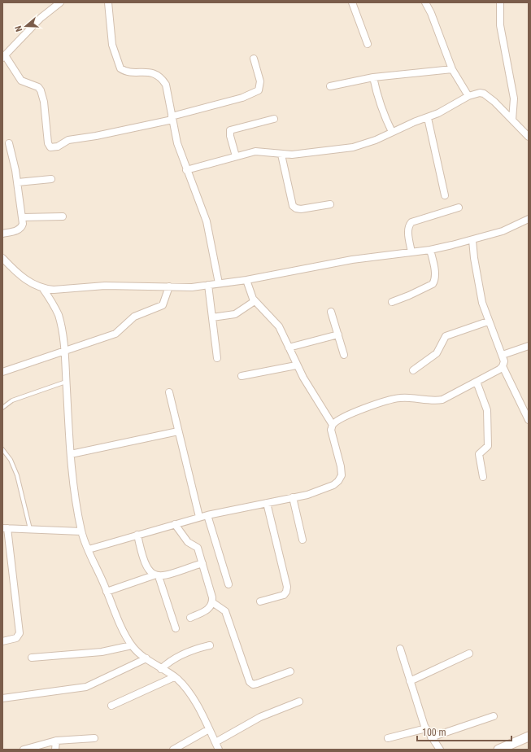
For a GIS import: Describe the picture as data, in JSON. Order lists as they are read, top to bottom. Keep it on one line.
{"scale_bar":"100 m","north":"left"}
